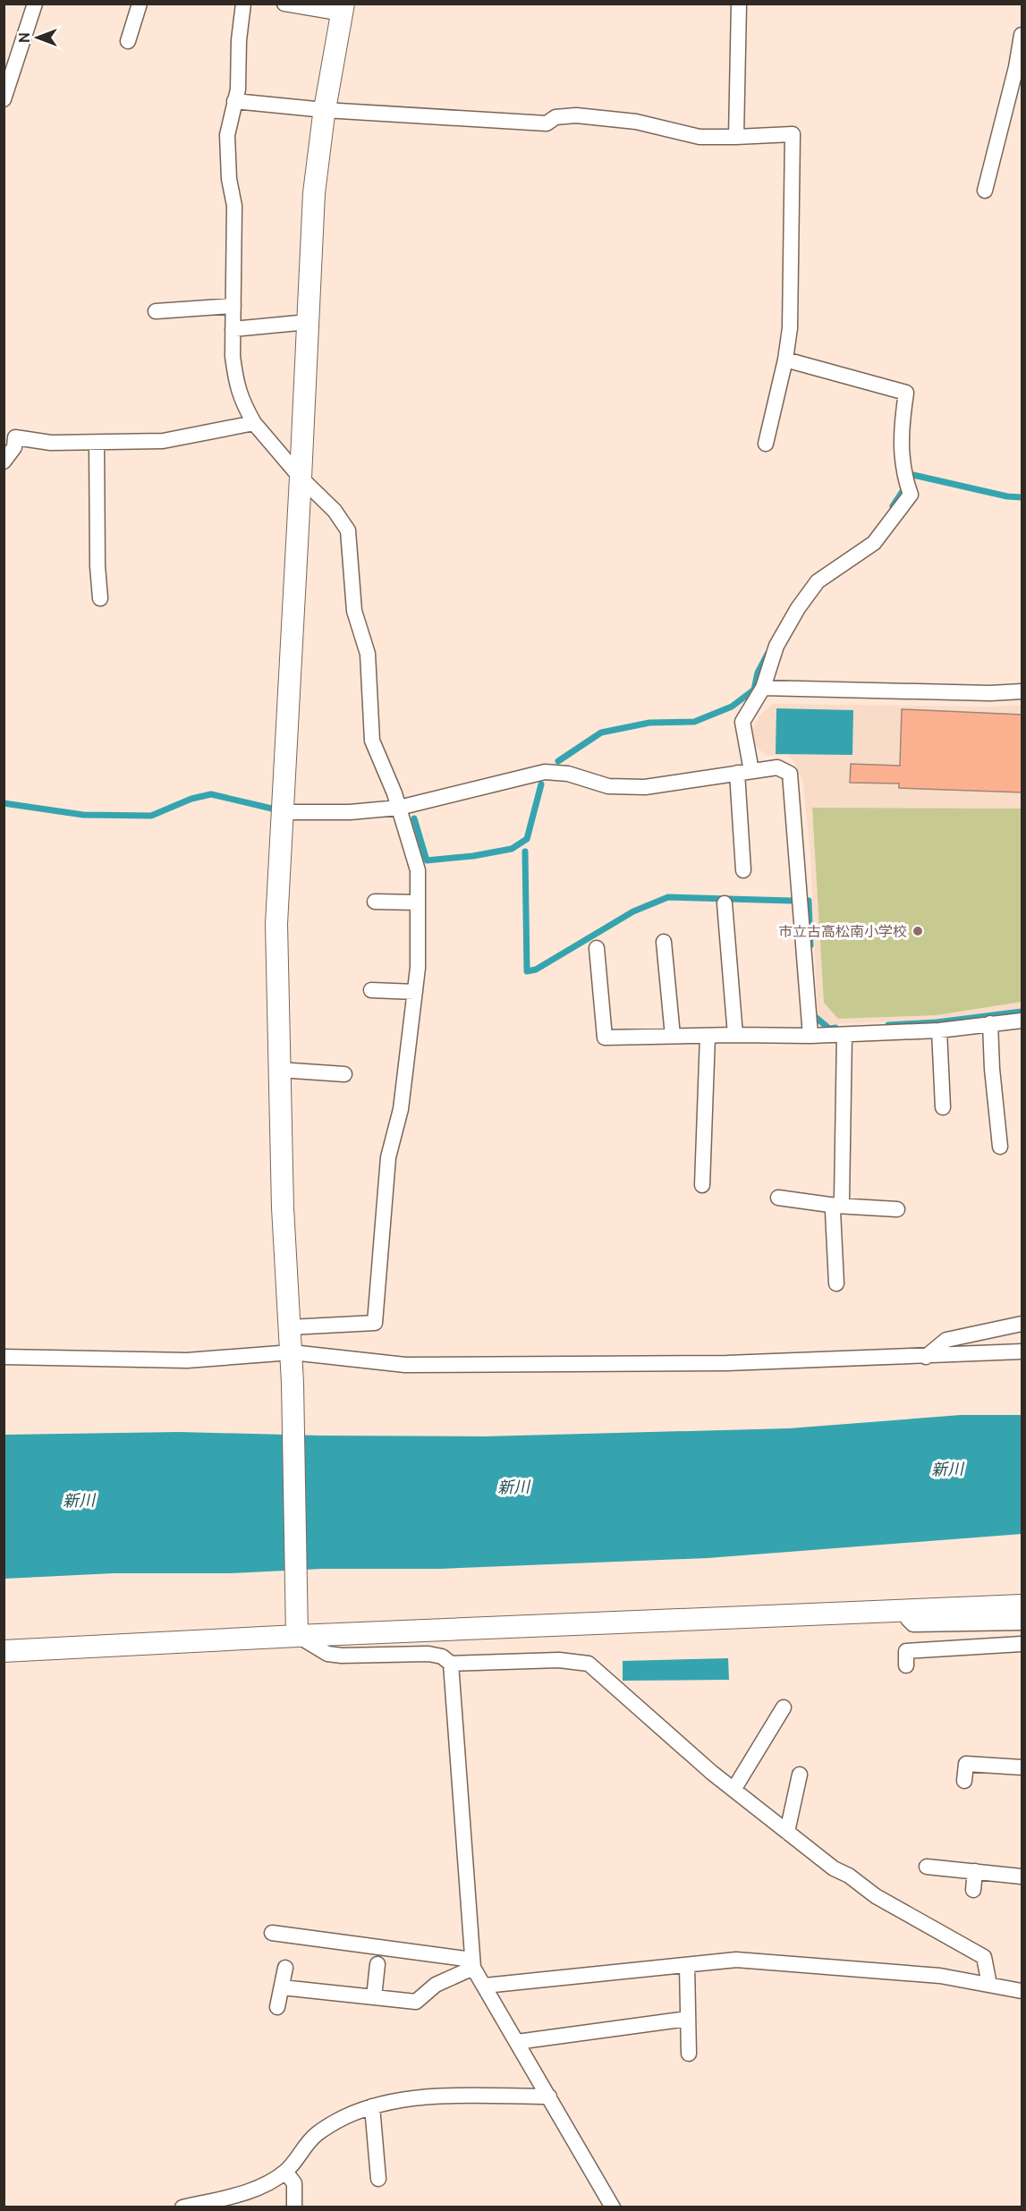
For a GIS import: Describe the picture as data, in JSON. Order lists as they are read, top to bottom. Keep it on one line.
{"water":["新川"],"places":["市立古高松南小学校"],"north":"left"}
